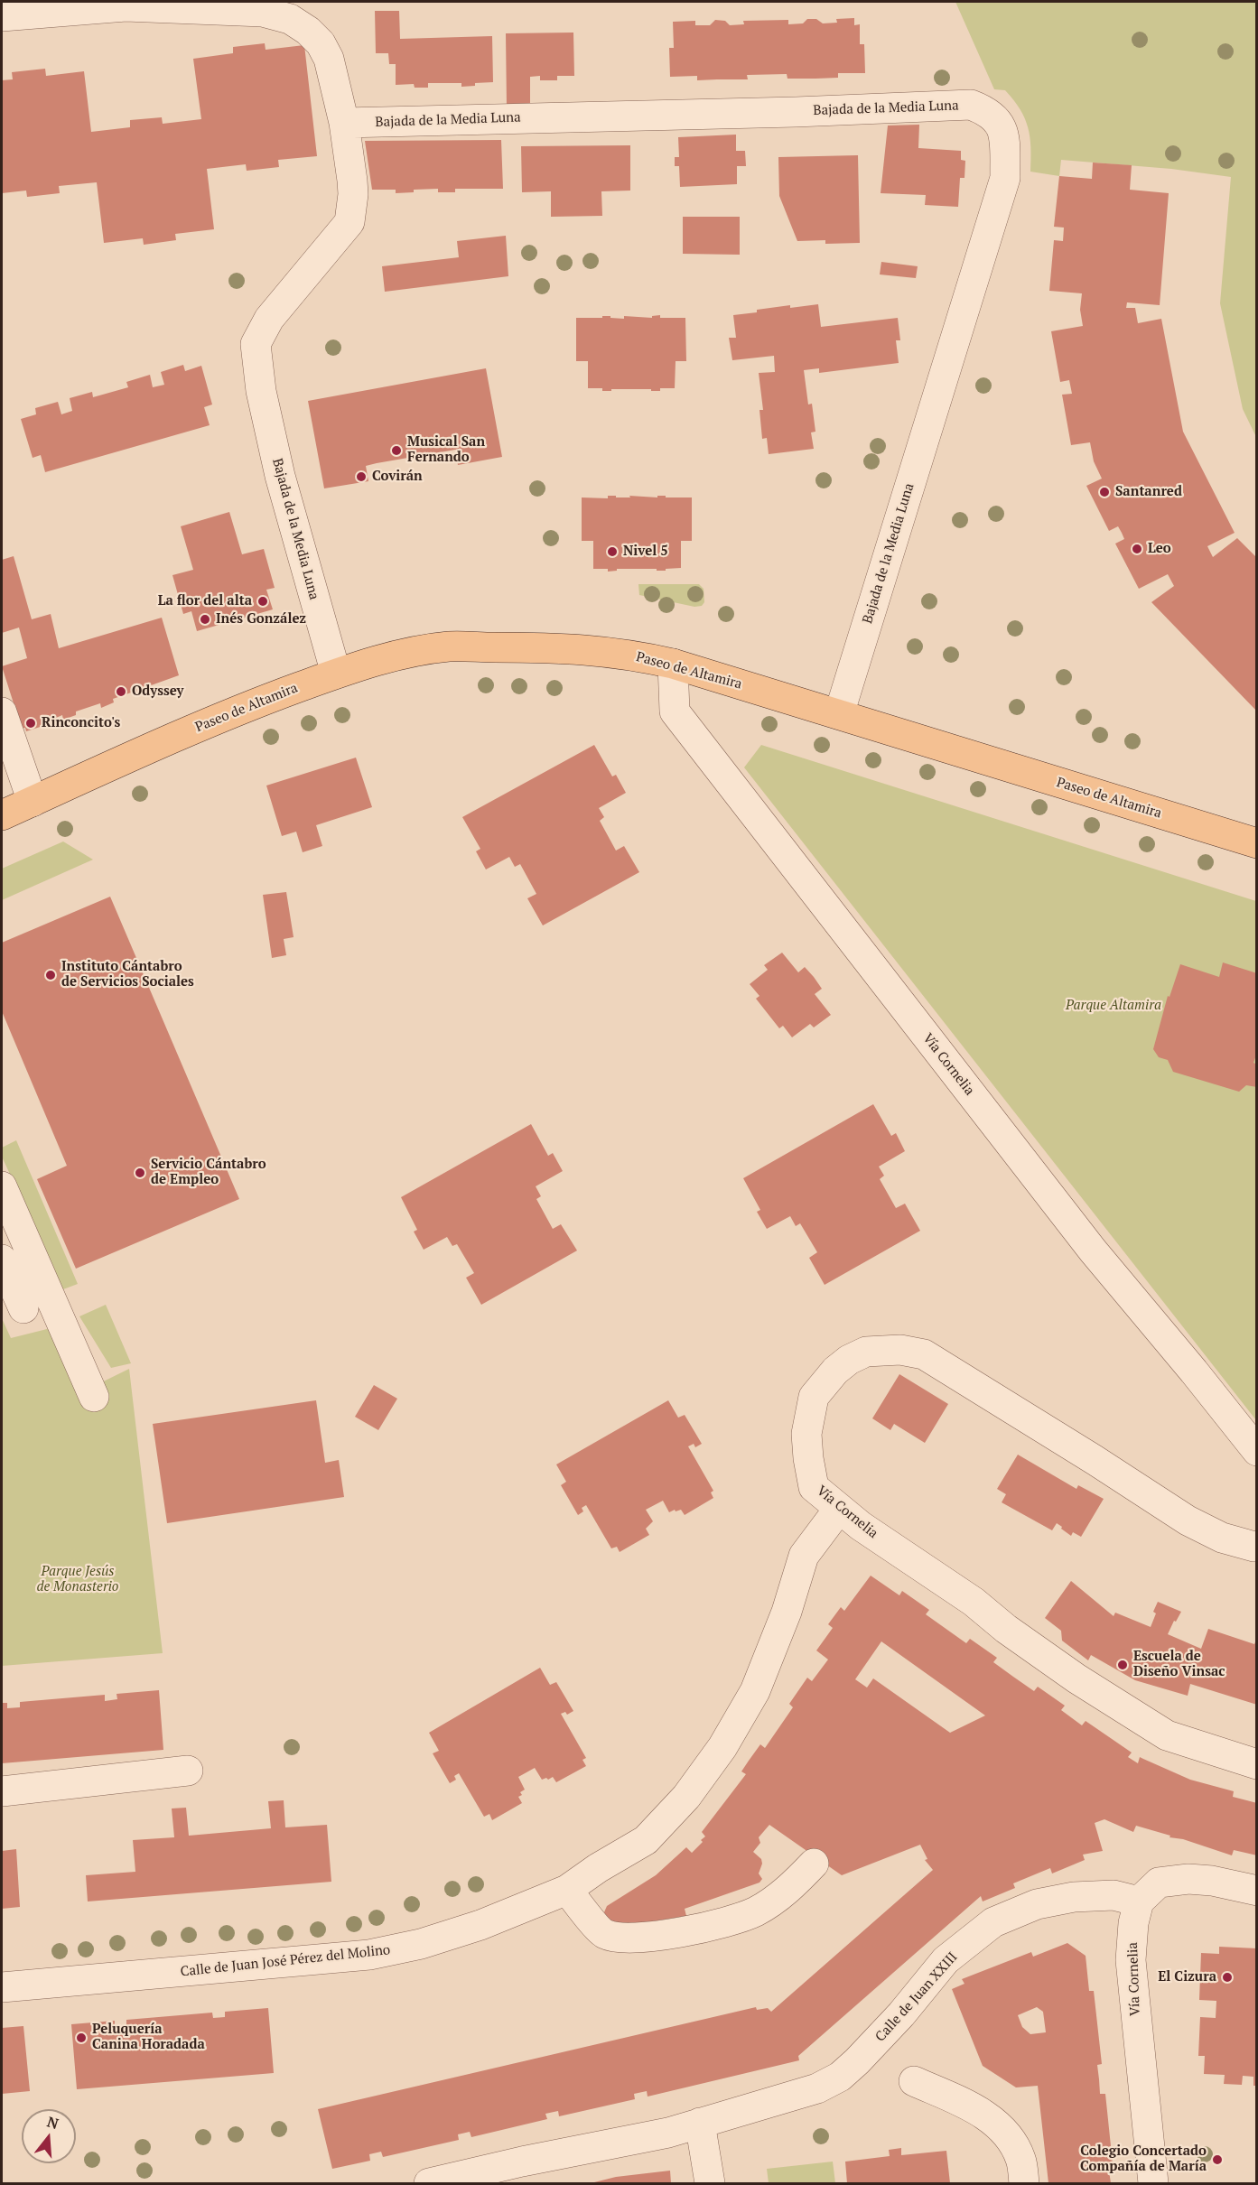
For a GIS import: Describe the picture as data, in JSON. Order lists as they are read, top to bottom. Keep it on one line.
{"streets":{"main road":["Paseo de Altamira"],"street":["Bajada de la Media Luna","Vía Cornelia","Calle de Juan José Pérez del Molino","Calle de Juan XXIII"]},"crossings":[["Bajada de la Media Luna","Paseo de Altamira"],["Paseo de Altamira","Vía Cornelia"],["Vía Cornelia","Calle de Juan José Pérez del Molino"],["Vía Cornelia","Calle de Juan XXIII"]],"parks":["Parque Altamira","Parque Jesús de Monasterio"],"places":["Musical San Fernando","Covirán","Santanred","Leo","Nivel 5","La flor del alta","Inés González","Odyssey","Rinconcito's","Instituto Cántabro de Servicios Sociales","Servicio Cántabro de Empleo","Escuela de Diseño Vinsac","El Cizura","Peluquería Canina Horadada","Colegio Concertado Compañía de María"],"north":"top"}
